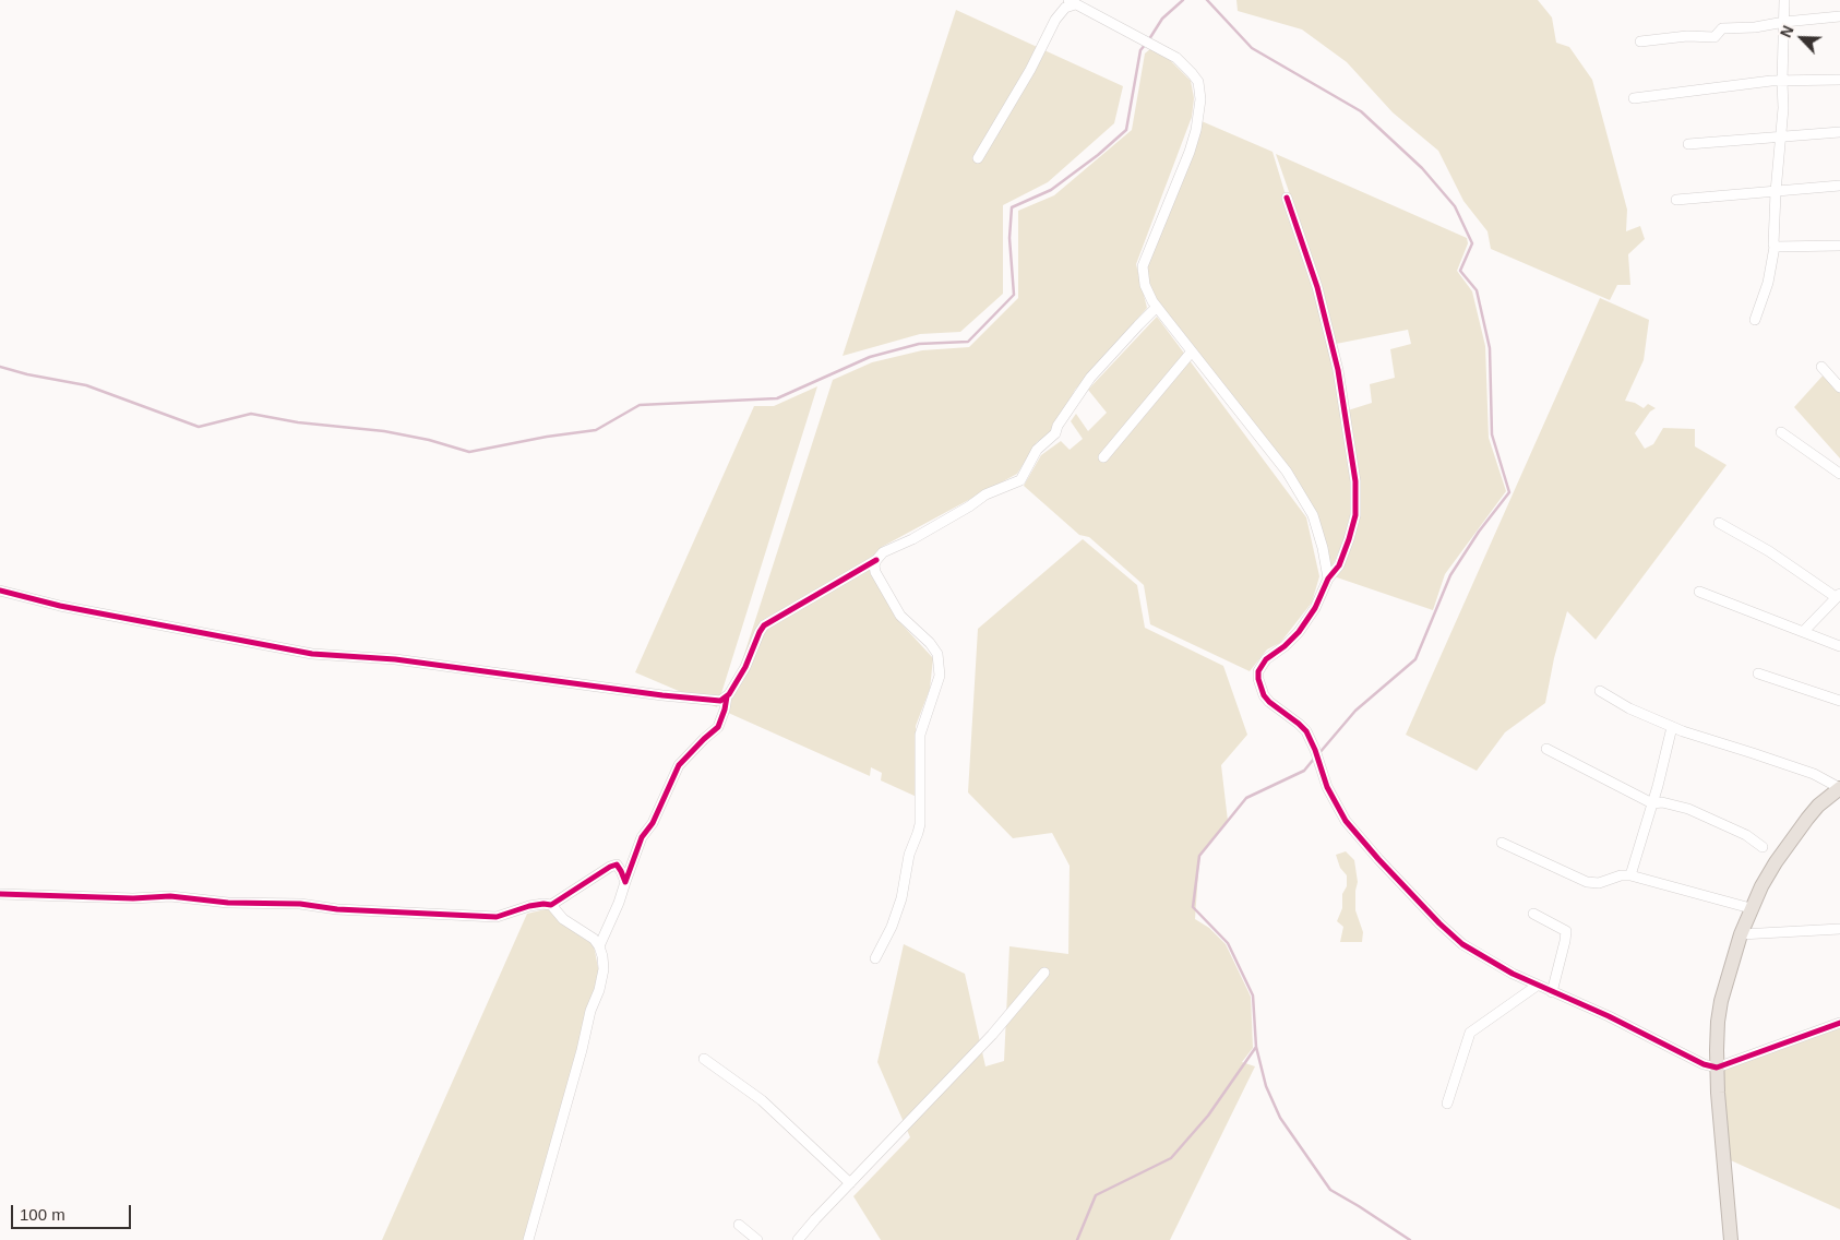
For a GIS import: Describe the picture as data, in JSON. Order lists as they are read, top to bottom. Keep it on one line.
{"scale_bar":"100 m","north":"top left"}
